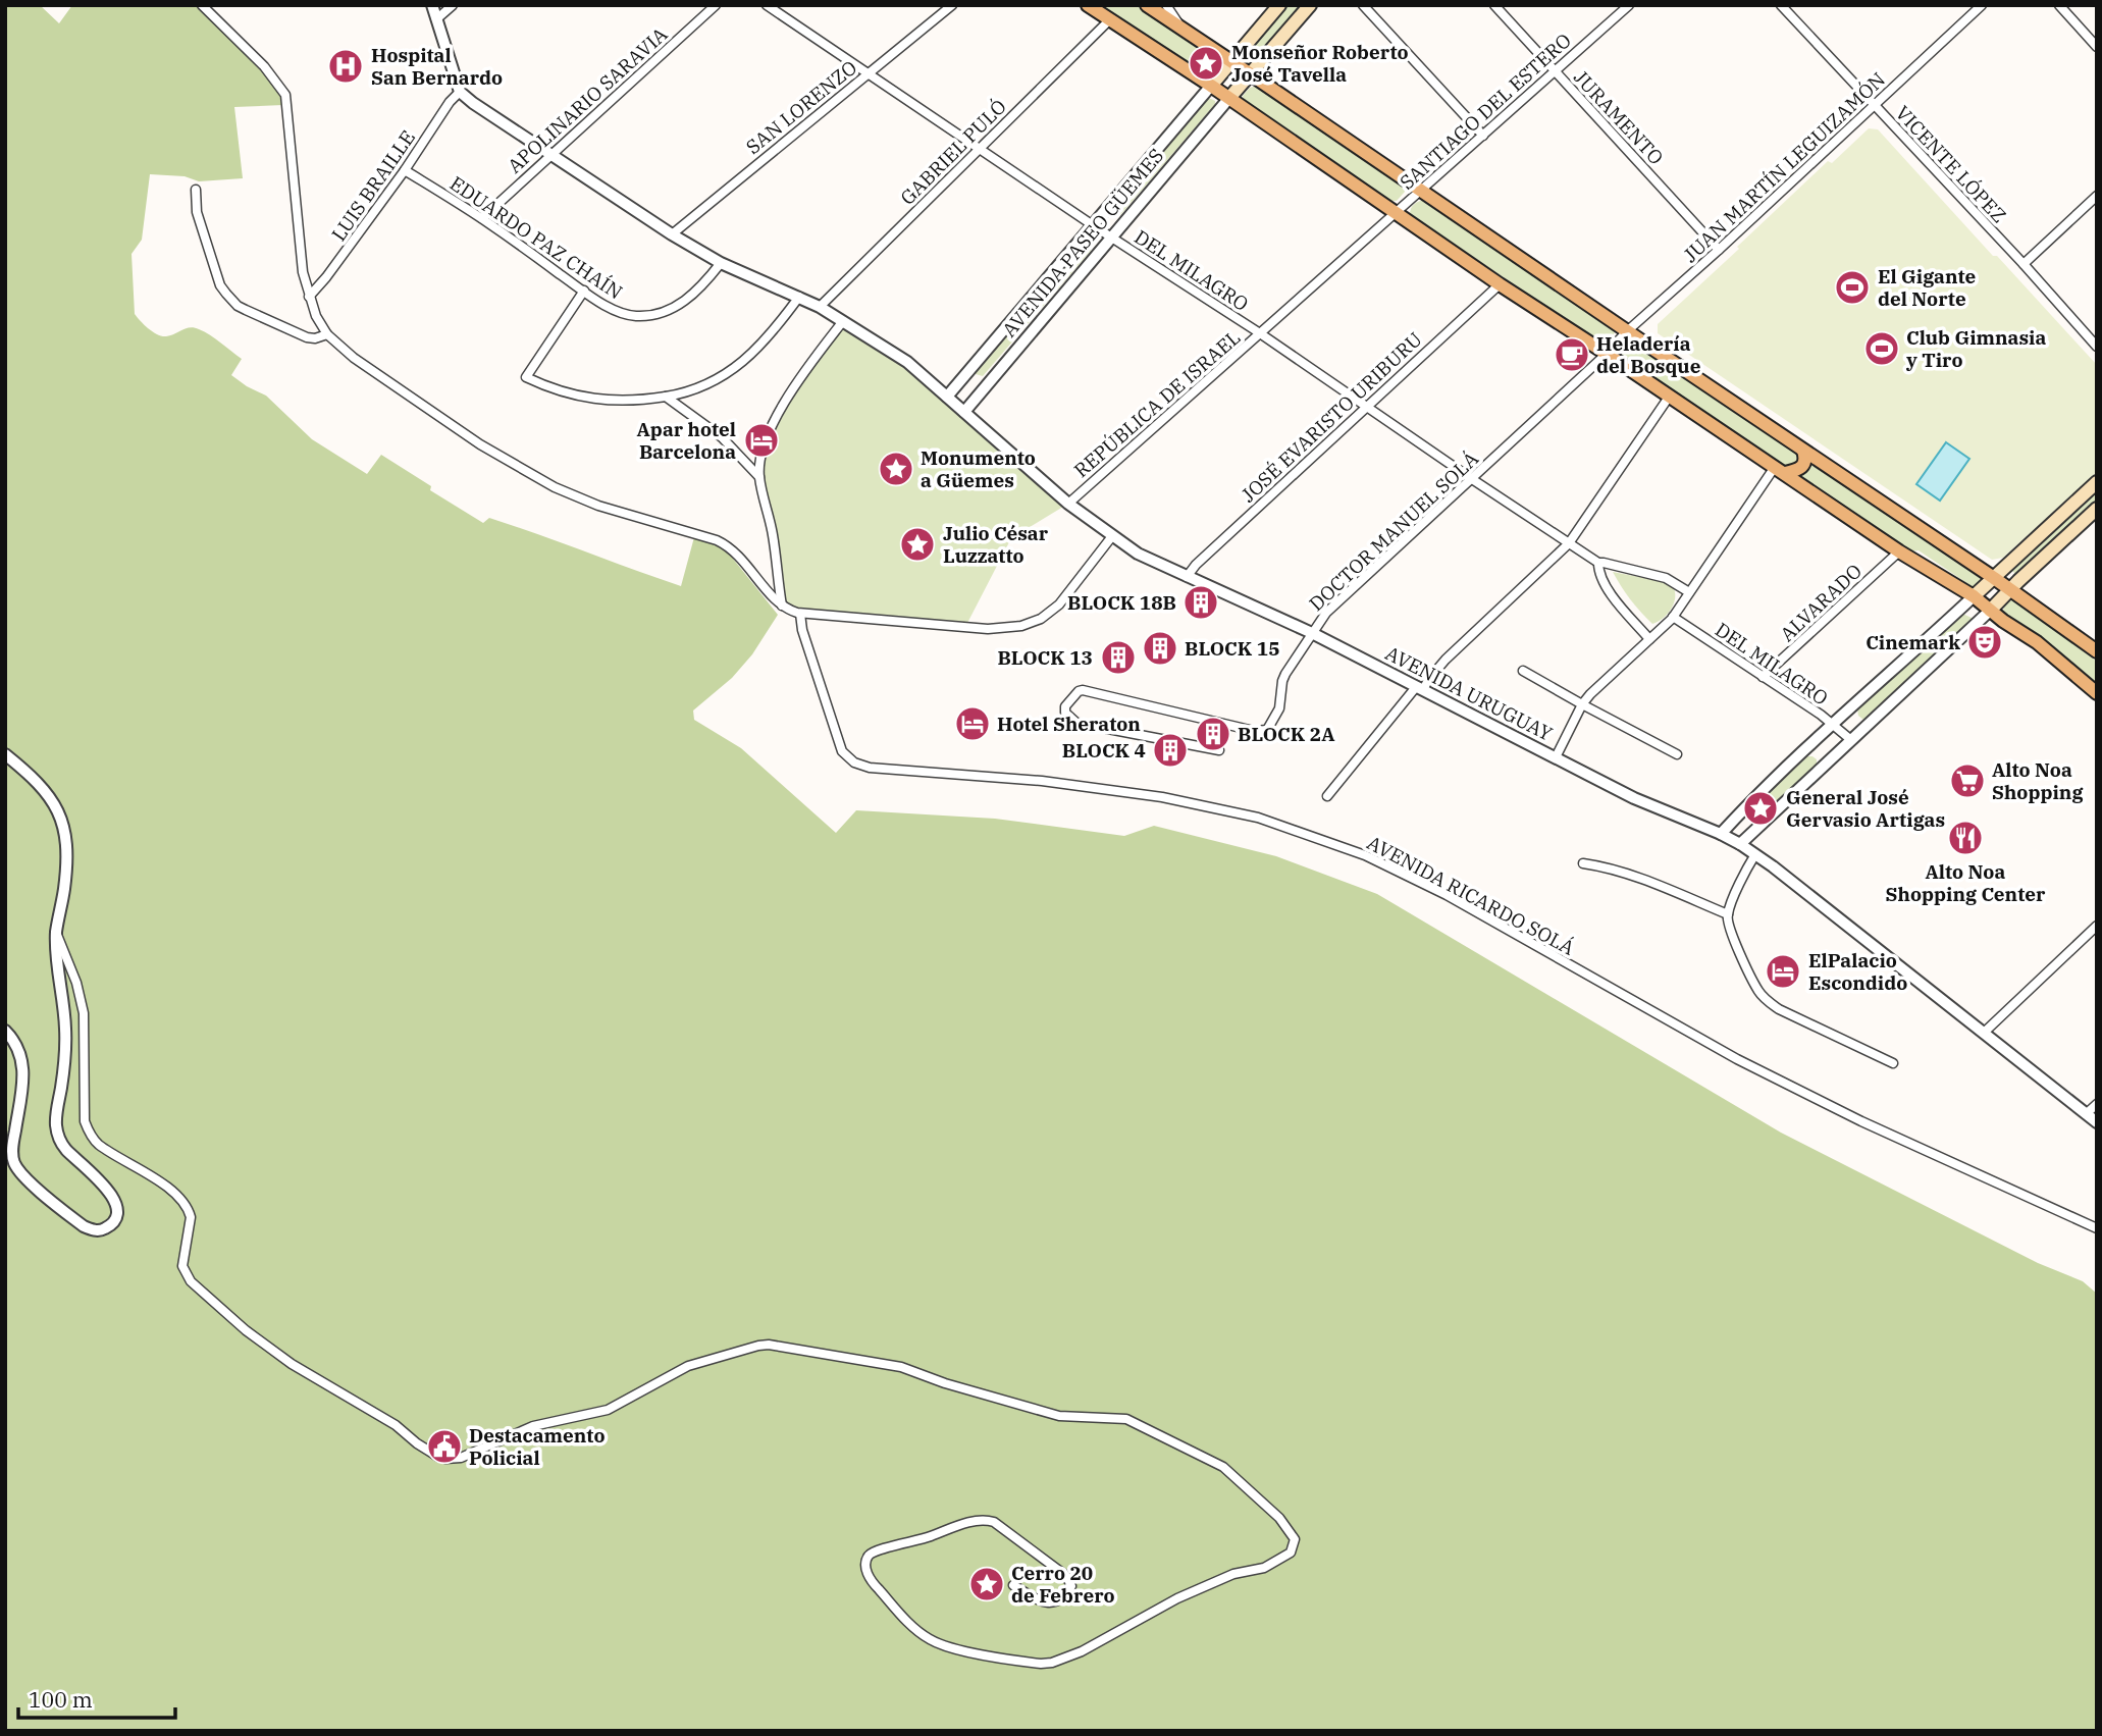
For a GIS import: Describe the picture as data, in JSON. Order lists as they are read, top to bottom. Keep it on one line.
{"streets":{"street":["APOLINARIO SARAVIA","SAN LORENZO","SANTIAGO DEL ESTERO","JURAMENTO","GABRIEL PULÓ","VICENTE LÓPEZ","JUAN MARTÍN LEGUIZAMÓN","LUIS BRAILLE","EDUARDO PAZ CHAÍN","AVENIDA PASEO GÜEMES","DEL MILAGRO","REPÚBLICA DE ISRAEL","JOSÉ EVARISTO URIBURU","DOCTOR MANUEL SOLÁ","ALVARADO","AVENIDA URUGUAY","AVENIDA RICARDO SOLÁ"]},"crossings":[["APOLINARIO SARAVIA","EDUARDO PAZ CHAÍN"],["APOLINARIO SARAVIA","AVENIDA URUGUAY"],["SAN LORENZO","DEL MILAGRO"],["SAN LORENZO","AVENIDA URUGUAY"],["SANTIAGO DEL ESTERO","JURAMENTO"],["SANTIAGO DEL ESTERO","REPÚBLICA DE ISRAEL"],["JURAMENTO","JUAN MARTÍN LEGUIZAMÓN"],["GABRIEL PULÓ","DEL MILAGRO"],["GABRIEL PULÓ","AVENIDA URUGUAY"],["VICENTE LÓPEZ","JUAN MARTÍN LEGUIZAMÓN"],["JUAN MARTÍN LEGUIZAMÓN","DOCTOR MANUEL SOLÁ"],["LUIS BRAILLE","EDUARDO PAZ CHAÍN"],["LUIS BRAILLE","AVENIDA URUGUAY"],["EDUARDO PAZ CHAÍN","AVENIDA URUGUAY"],["AVENIDA PASEO GÜEMES","DEL MILAGRO"],["AVENIDA PASEO GÜEMES","AVENIDA URUGUAY"],["DEL MILAGRO","REPÚBLICA DE ISRAEL"],["DEL MILAGRO","JOSÉ EVARISTO URIBURU"],["DEL MILAGRO","DOCTOR MANUEL SOLÁ"],["DEL MILAGRO","ALVARADO"],["REPÚBLICA DE ISRAEL","AVENIDA URUGUAY"],["JOSÉ EVARISTO URIBURU","AVENIDA URUGUAY"],["DOCTOR MANUEL SOLÁ","AVENIDA URUGUAY"]],"places":{"place":["Monseñor Roberto José Tavella","Monumento a Güemes","Julio César Luzzatto","General José Gervasio Artigas","Cerro 20 de Febrero"],"hospital":["Hospital San Bernardo"],"sports":["El Gigante del Norte","Club Gimnasia y Tiro"],"cafe":["Heladería del Bosque"],"hotel":["Apar hotel Barcelona","Hotel Sheraton","ElPalacio Escondido"],"building":["BLOCK 18B","BLOCK 15","BLOCK 13","BLOCK 2A","BLOCK 4"],"theatre":["Cinemark"],"supermarket":["Alto Noa Shopping"],"restaurant":["Alto Noa Shopping Center"],"public building":["Destacamento Policial"]},"scale_bar":"100 m"}
